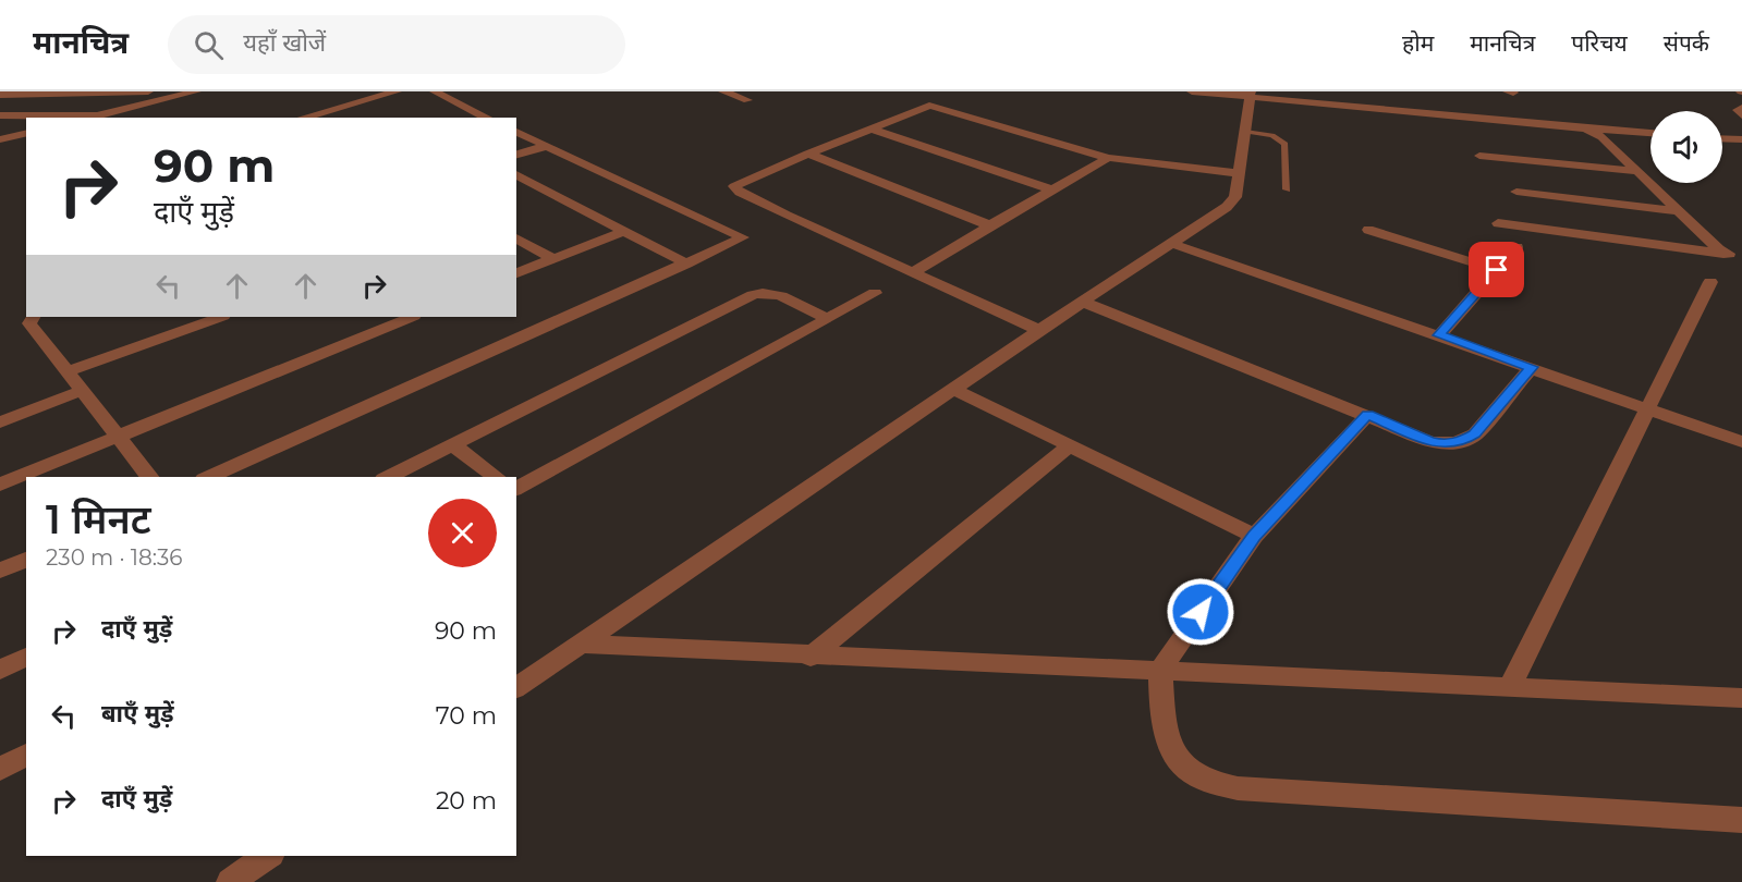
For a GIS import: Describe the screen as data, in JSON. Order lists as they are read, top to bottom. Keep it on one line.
{"page":{"header":"मानचित्र","search":"यहाँ खोजें","nav":["होम","मानचित्र","परिचय","संपर्क"],"turn":["90 m","दाएँ मुड़ें"],"heading":["1 मिनट","230 m · 18:36"],"list":[{"name":"दाएँ मुड़ें","value":"90 m"},{"name":"बाएँ मुड़ें","value":"70 m"},{"name":"दाएँ मुड़ें","value":"20 m"}]}}
